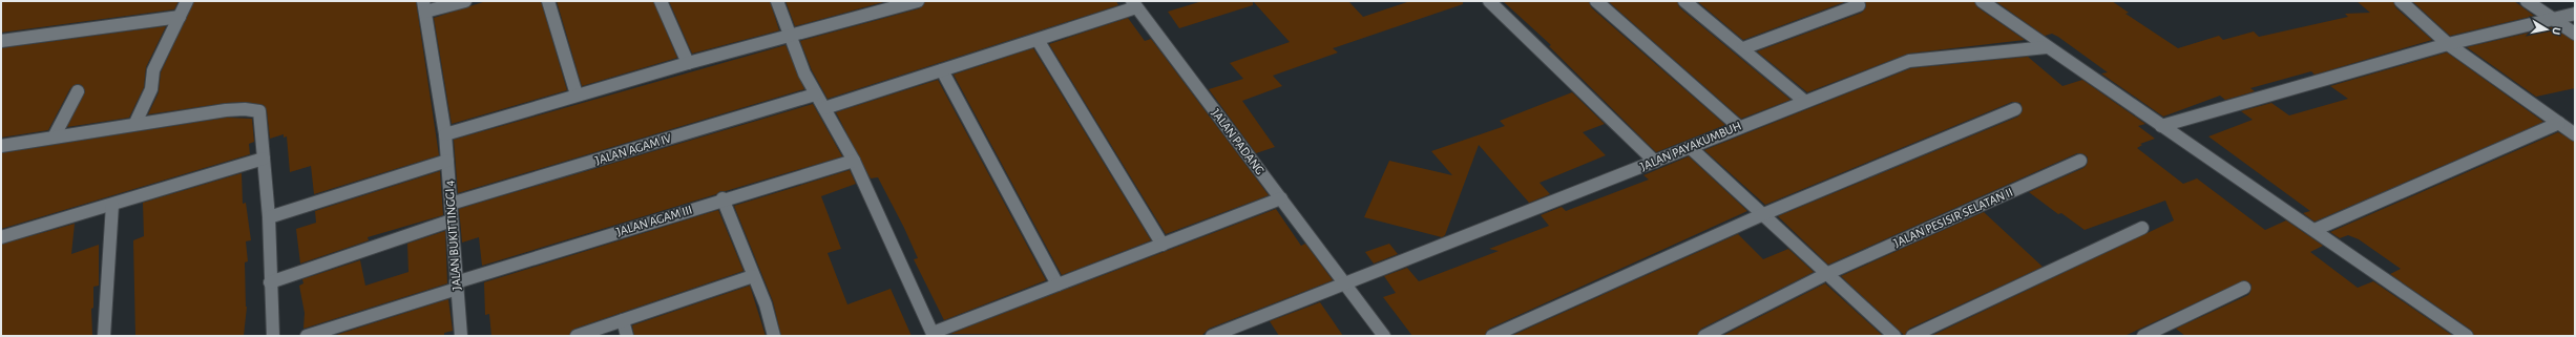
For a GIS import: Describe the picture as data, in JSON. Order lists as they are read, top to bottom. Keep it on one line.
{"streets":{"street":["JALAN PADANG","JALAN PAYAKUMBUH","JALAN AGAM IV","JALAN PESISIR SELATAN II","JALAN AGAM III","JALAN BUKITTINGGI 4"]},"crossings":[["JALAN PADANG","JALAN PAYAKUMBUH"],["JALAN AGAM IV","JALAN BUKITTINGGI 4"],["JALAN AGAM III","JALAN BUKITTINGGI 4"]],"north":"right"}
